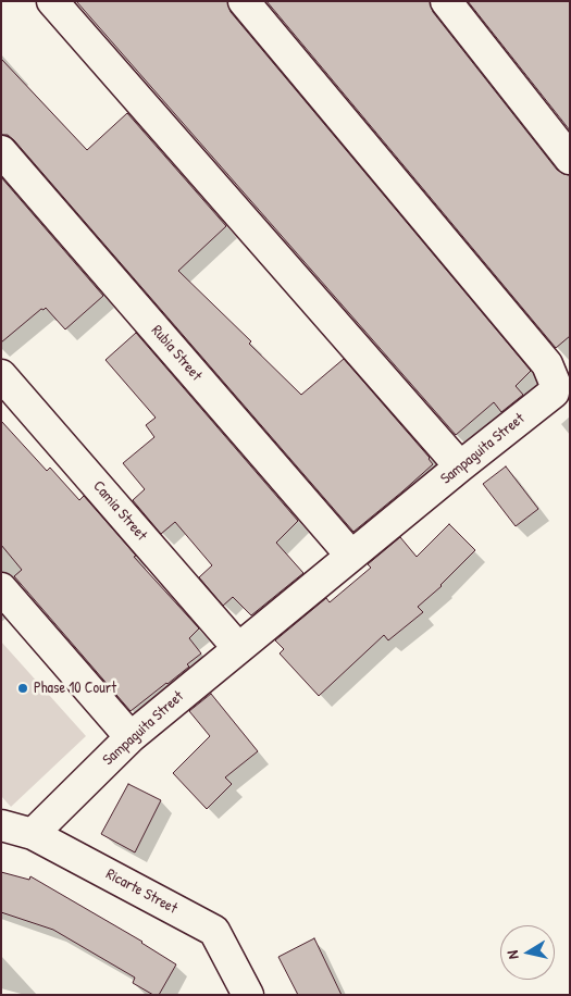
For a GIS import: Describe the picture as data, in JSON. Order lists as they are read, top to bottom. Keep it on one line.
{"streets":{"street":["Rubia Street","Sampaguita Street","Camia Street","Ricarte Street"]},"crossings":[["Rubia Street","Sampaguita Street"],["Sampaguita Street","Camia Street"],["Sampaguita Street","Ricarte Street"]],"places":["Phase 10 Court"],"north":"left"}
